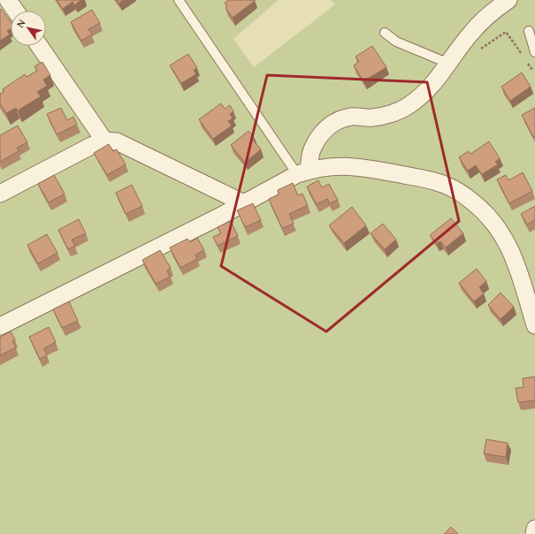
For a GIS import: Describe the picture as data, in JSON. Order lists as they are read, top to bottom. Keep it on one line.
{"north":"top left"}
